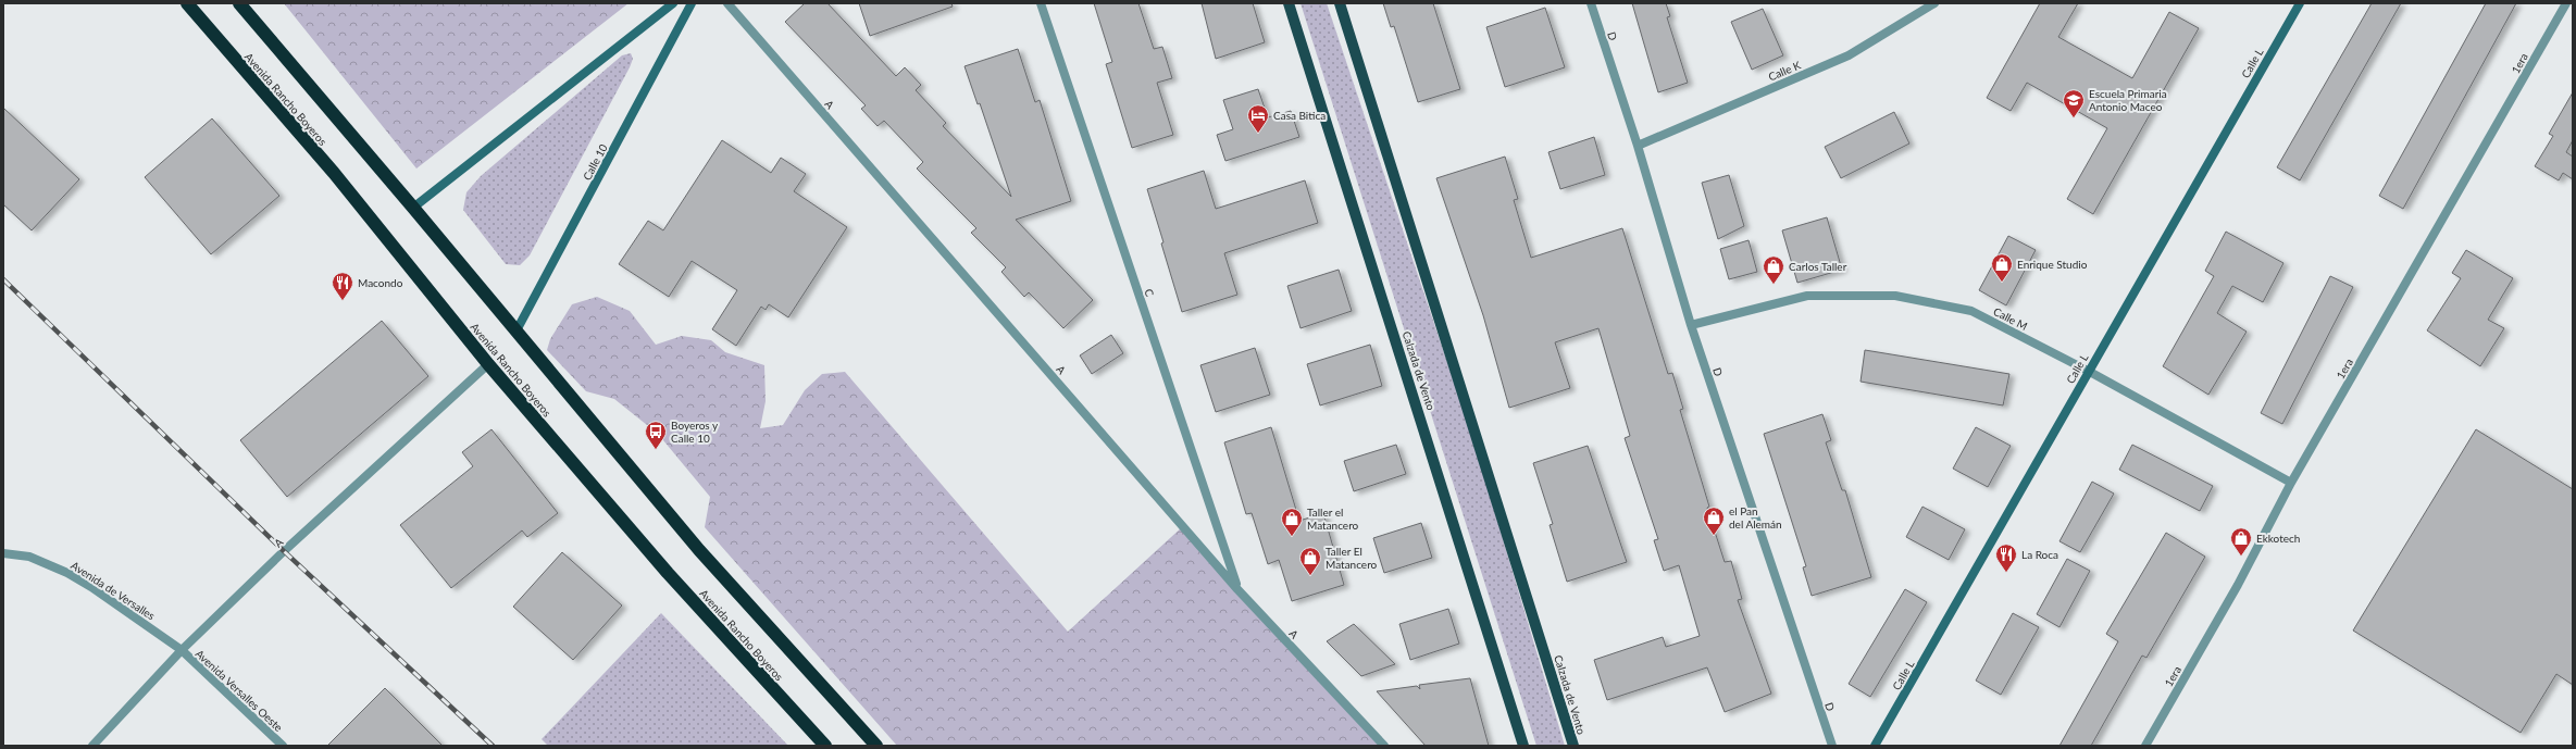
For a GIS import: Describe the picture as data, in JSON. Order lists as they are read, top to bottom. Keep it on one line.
{"streets":{"highway":["Avenida Rancho Boyeros"],"main road":["Calzada de Vento"],"street":["D","Calle L","1era","Calle K","A","Calle 10","C","Calle M","Avenida de Versalles","Avenida Versalles Oeste"]},"crossings":[["D","Calle K"],["D","Calle M"],["Calle L","Calle M"],["1era","Calle M"],["Avenida Rancho Boyeros","A"],["A","C"],["A","Avenida de Versalles"],["A","Avenida Versalles Oeste"],["Avenida de Versalles","Avenida Versalles Oeste"]],"places":{"school or university":["Escuela Primaria Antonio Maceo"],"hotel":["Casa Bitica"],"shop":["Enrique Studio","Carlos Taller","el Pan del Alemán","Taller el Matancero","Ekkotech","Taller El Matancero"],"restaurant":["Macondo","La Roca"],"bus stop":["Boyeros y Calle 10"]}}
